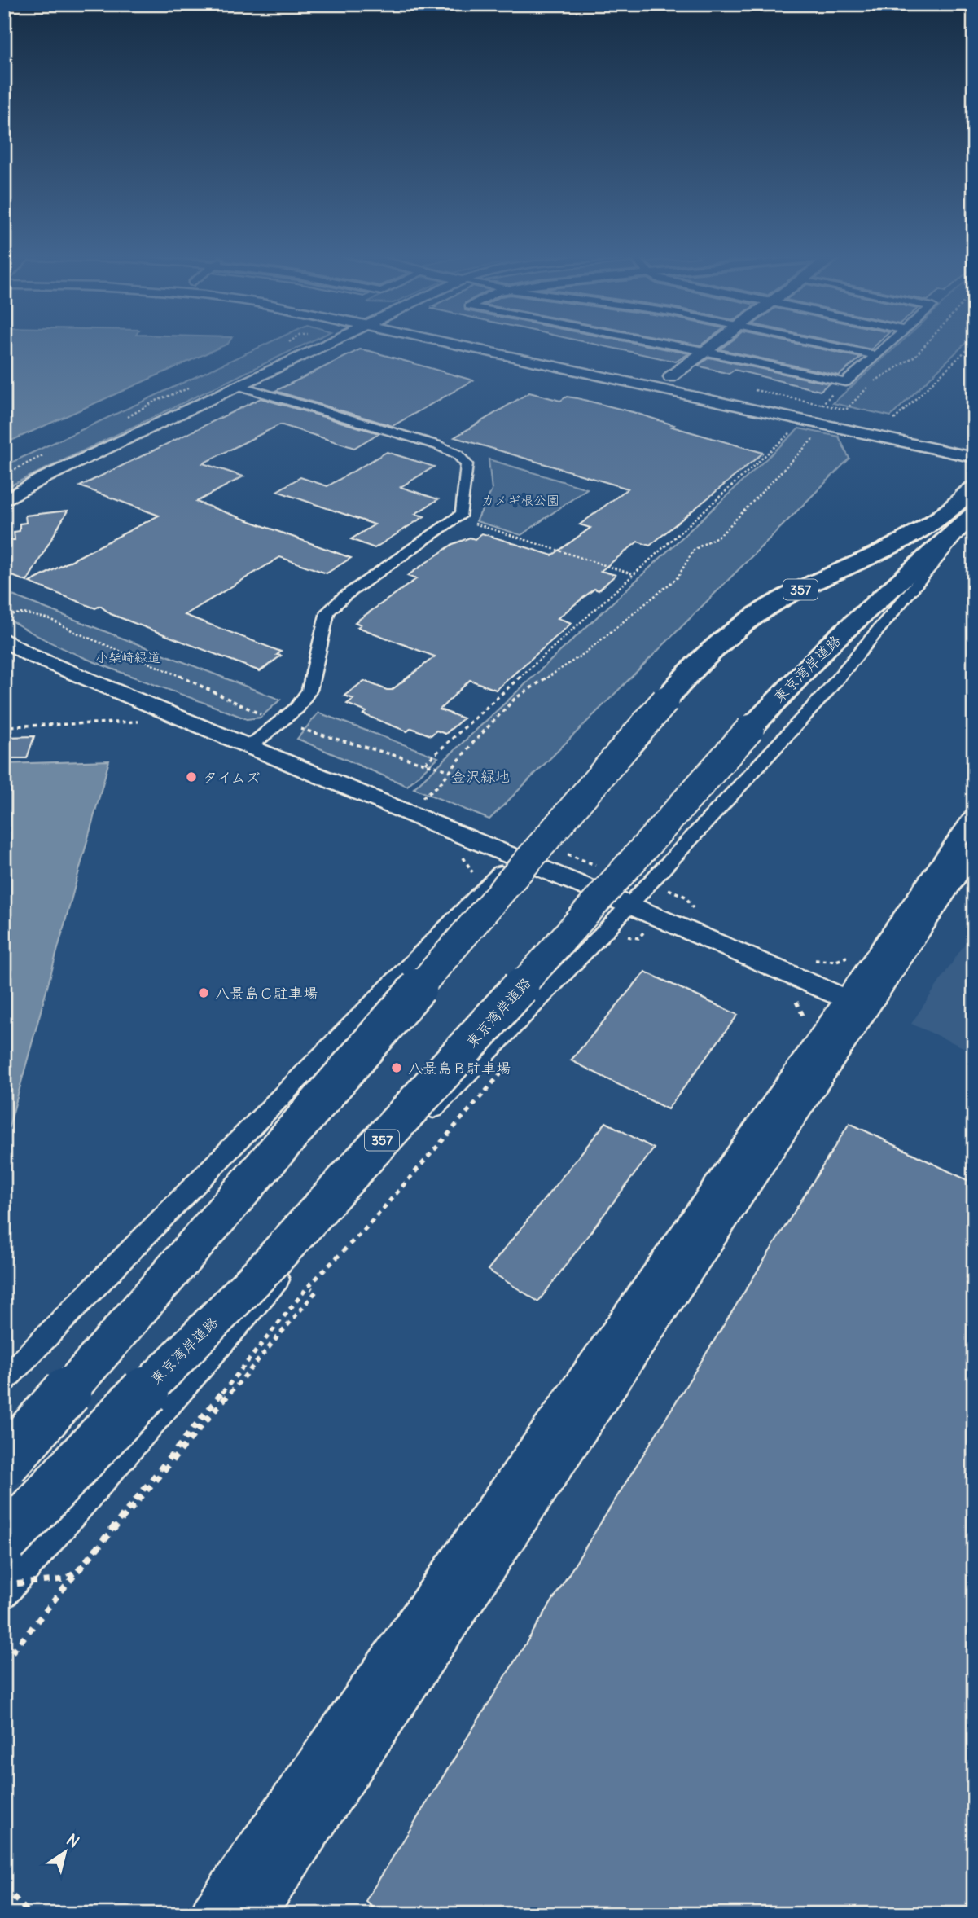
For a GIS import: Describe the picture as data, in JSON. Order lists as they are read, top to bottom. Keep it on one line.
{"streets":{"highway":["357","東京湾岸道路"]},"parks":["カメギ根公園","小柴崎緑道","金沢緑地"],"places":["タイムズ","八景島Ｃ駐車場","八景島Ｂ駐車場"],"north":"top right"}
